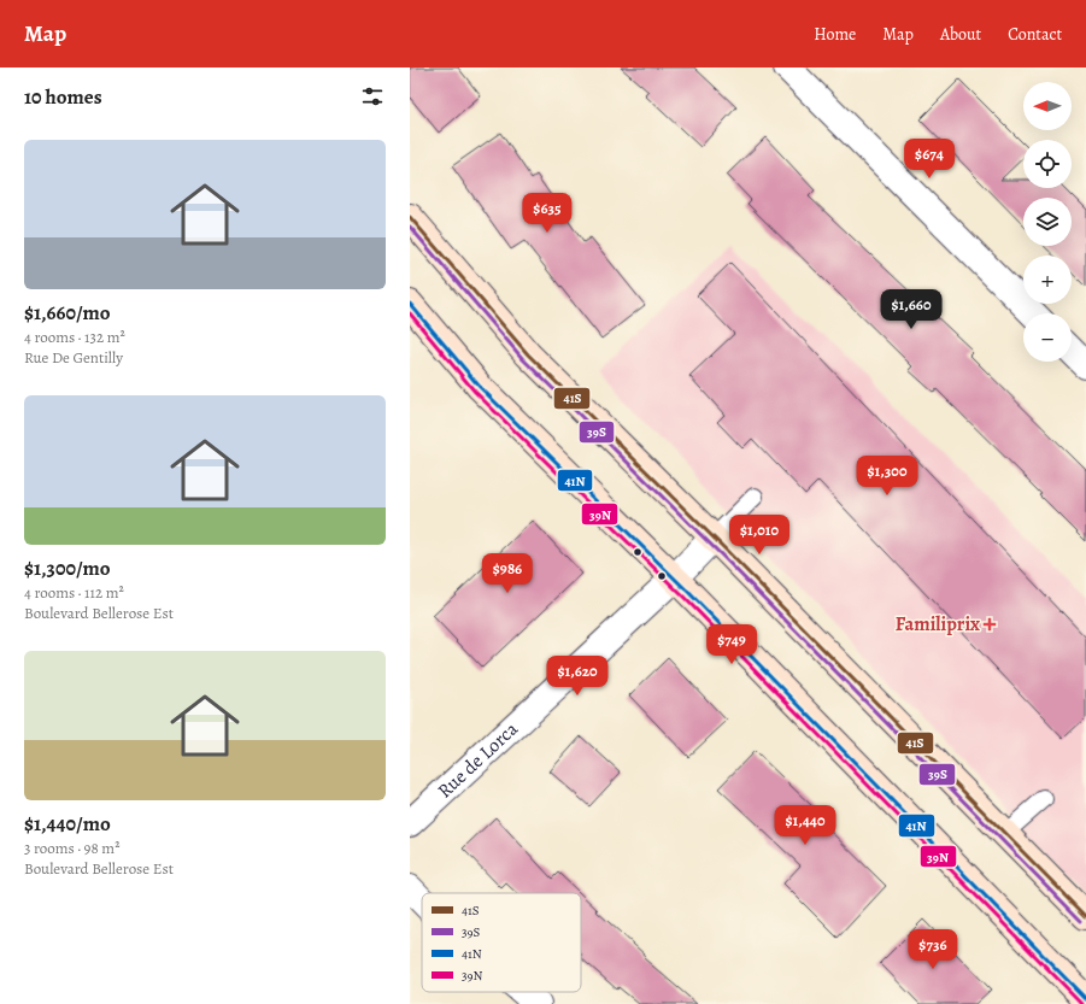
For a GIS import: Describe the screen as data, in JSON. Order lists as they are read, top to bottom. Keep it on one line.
{"streets":{"street":["Rue de Lorca"]},"places":{"health":["Familiprix"]},"lines":["transit line 41S","transit line 39S","transit line 41N","transit line 39N"],"legend":["41S","39S","41N","39N"],"north":"left","page":{"header":"Map","nav":["Home","Map","About","Contact"],"heading":"10 homes","map_buttons":["+","−"],"list":[{"name":"$1,660/mo","note":"4 rooms · 132 m² · Rue De Gentilly"},{"name":"$1,300/mo","note":"4 rooms · 112 m² · Boulevard Bellerose Est"},{"name":"$1,440/mo","note":"3 rooms · 98 m² · Boulevard Bellerose Est"}],"price":["$674","$635","$1,660","$1,300","$1,010","$986","$749","$1,620","$1,440","$736"]}}
